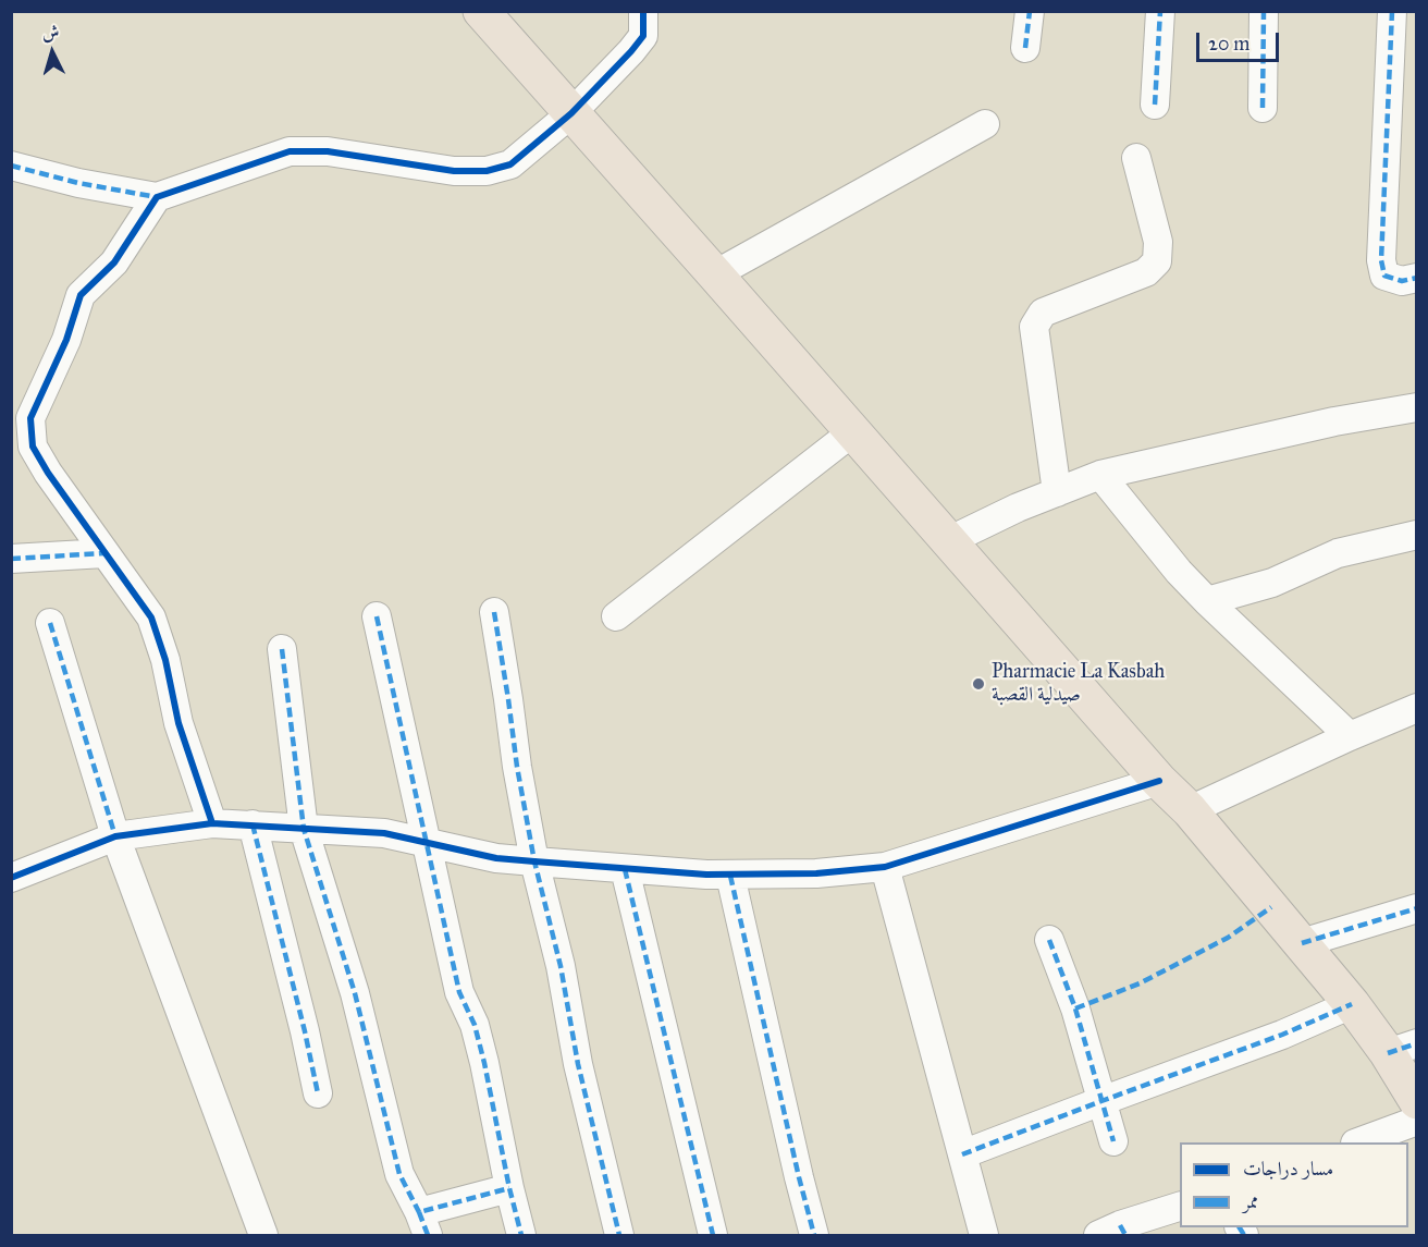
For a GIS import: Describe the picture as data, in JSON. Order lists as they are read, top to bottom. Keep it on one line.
{"places":["Pharmacie La Kasbah صيدلية القصبة"],"legend":["مسار دراجات","ممر"],"scale_bar":"20 m","north":"top"}
